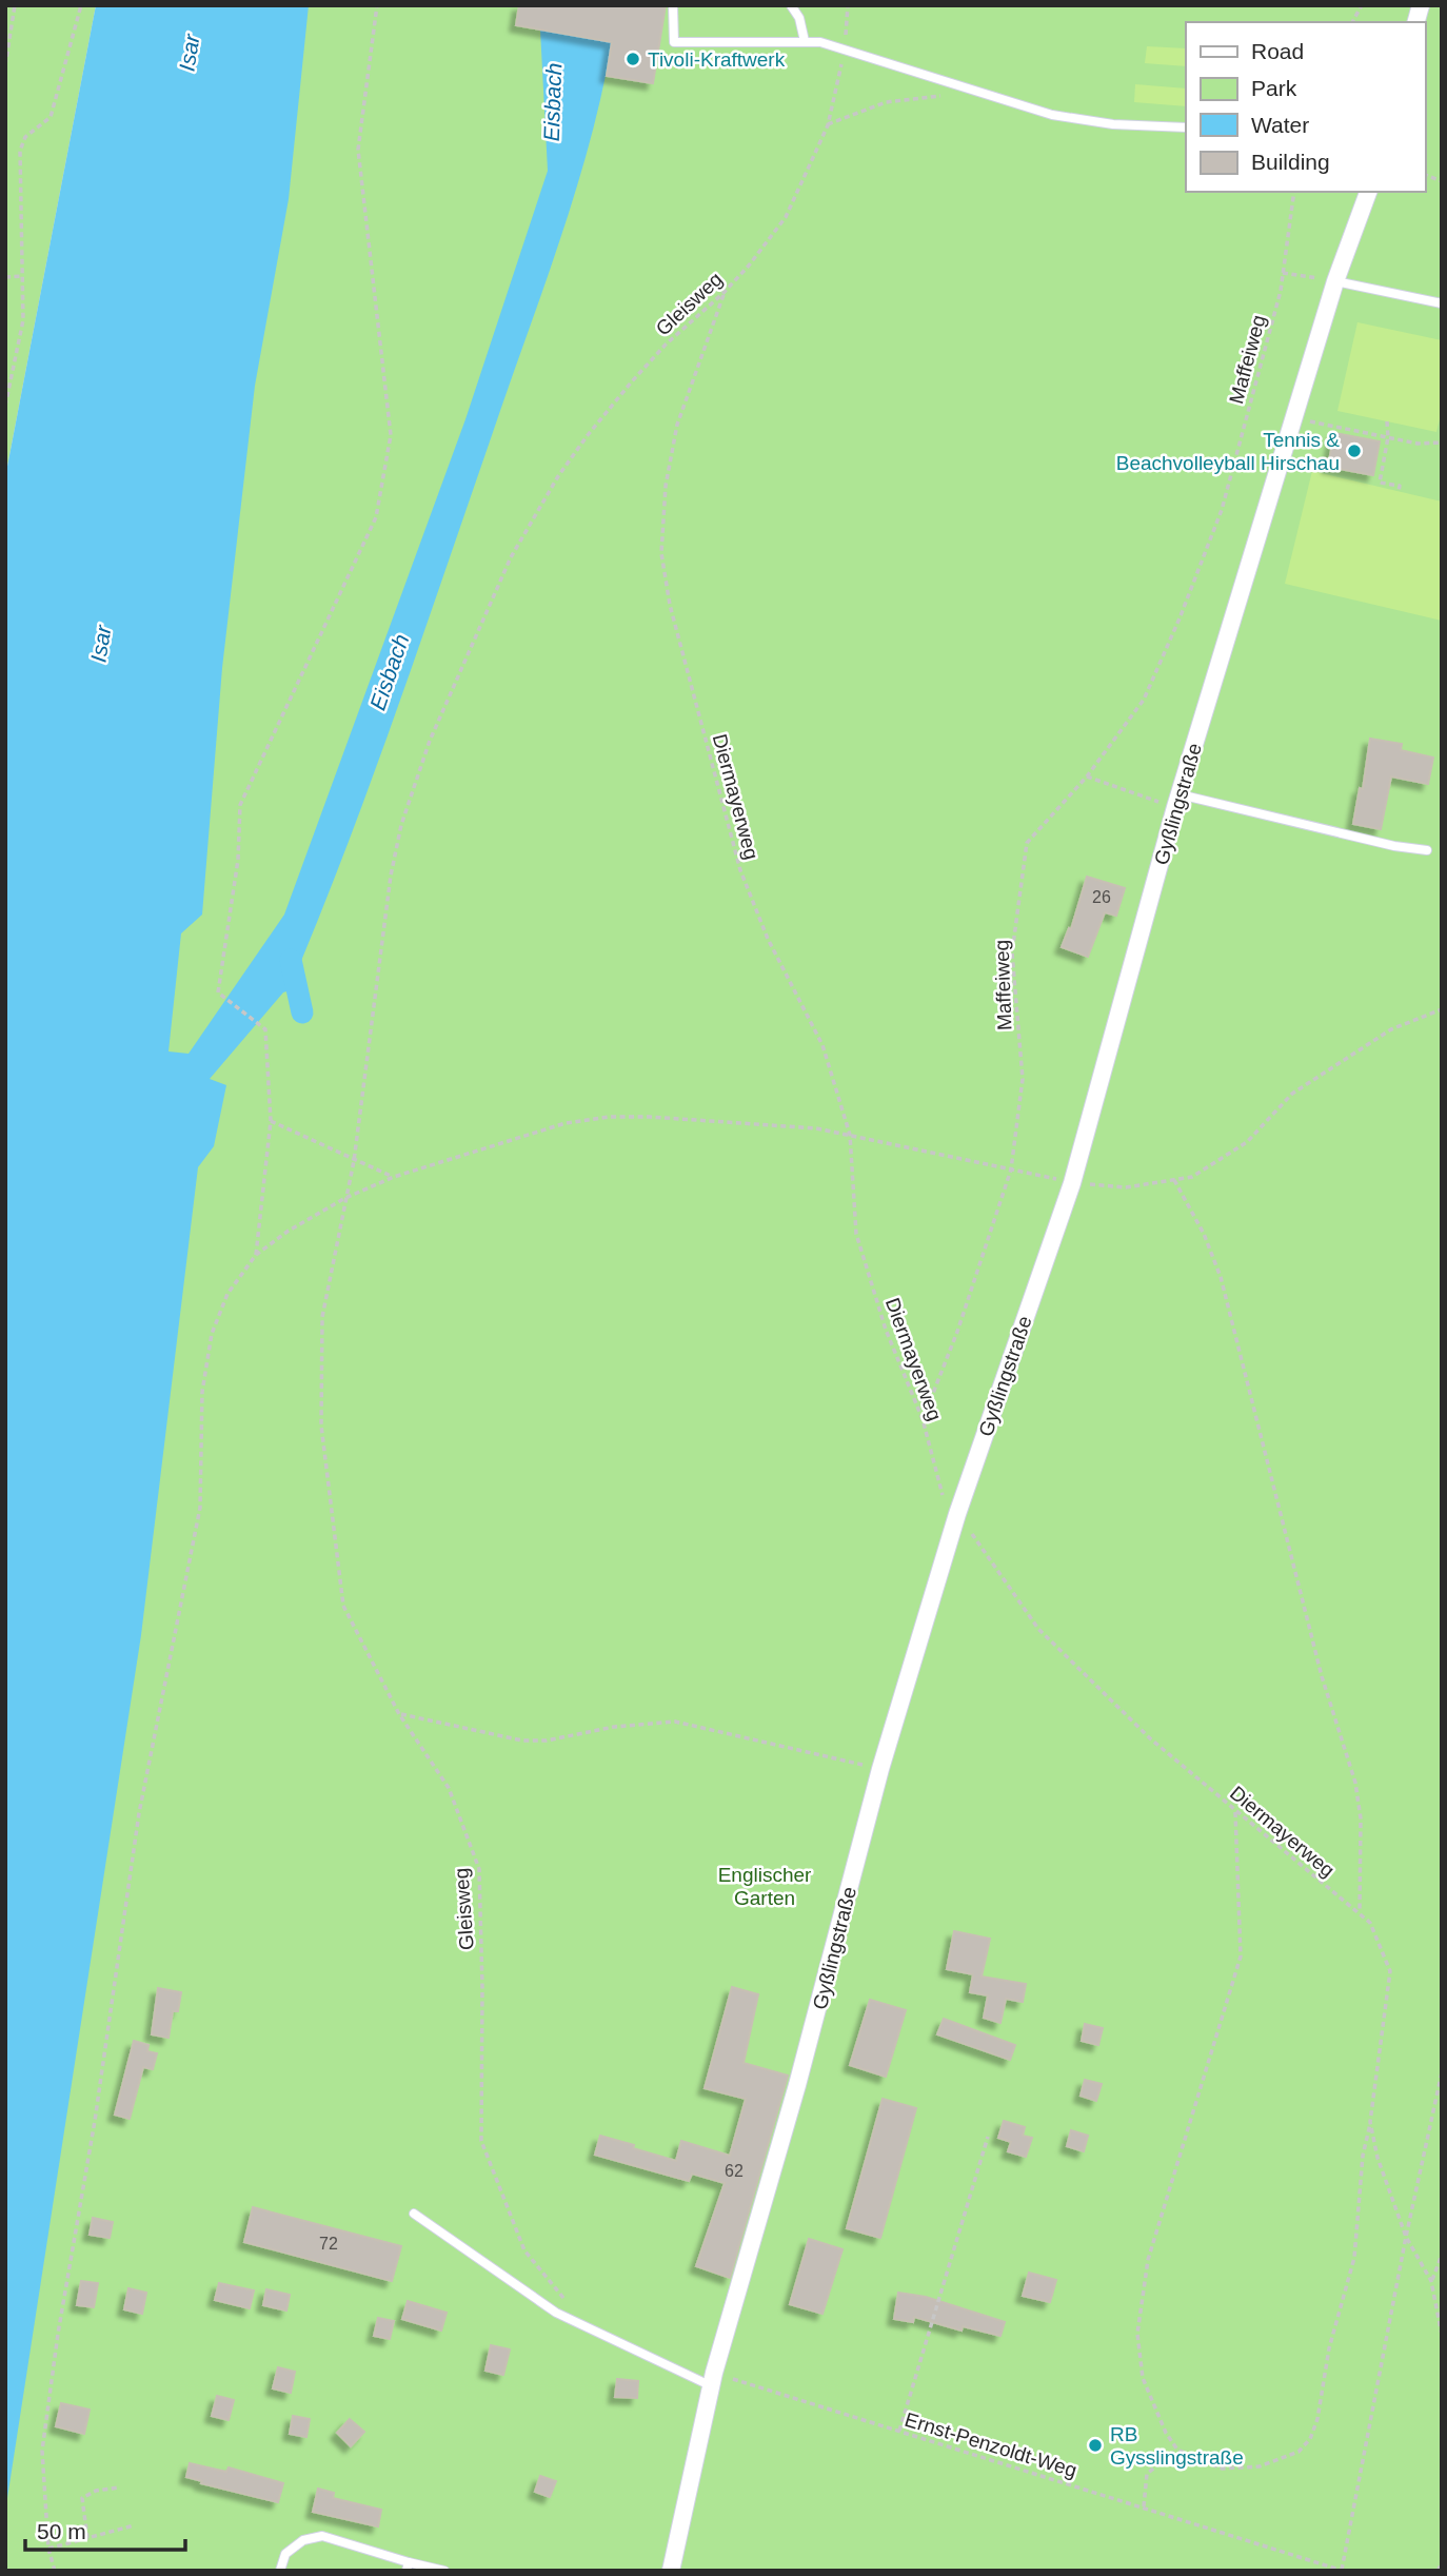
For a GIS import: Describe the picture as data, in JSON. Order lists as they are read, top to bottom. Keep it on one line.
{"streets":{"street":["Gyßlingstraße"],"path":["Gleisweg","Maffeiweg","Diermayerweg","Ernst-Penzoldt-Weg"]},"crossings":[["Gleisweg","Diermayerweg"],["Maffeiweg","Diermayerweg"],["Diermayerweg","Gyßlingstraße"],["Gyßlingstraße","Ernst-Penzoldt-Weg"]],"water":["Isar","Eisbach"],"parks":["Englischer Garten"],"places":["Tivoli-Kraftwerk","Tennis & Beachvolleyball Hirschau","RB Gysslingstraße"],"house_numbers":["26","62","72"],"legend":["Road","Park","Water","Building"],"scale_bar":"50 m"}
